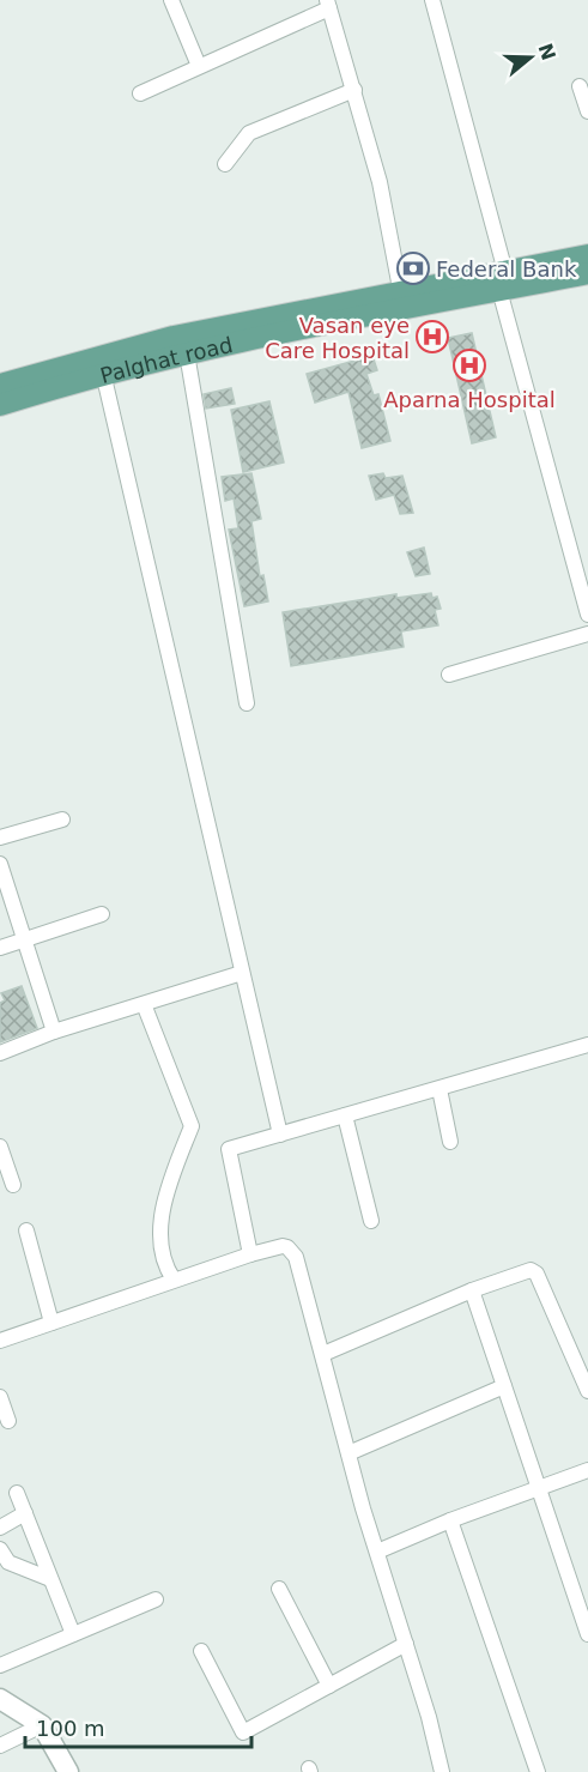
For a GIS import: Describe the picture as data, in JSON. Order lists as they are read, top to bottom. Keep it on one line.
{"streets":{"main road":["Palghat road"]},"places":{"bank":["Federal Bank"],"hospital":["Vasan eye Care Hospital","Aparna Hospital"]},"scale_bar":"100 m","north":"right"}
